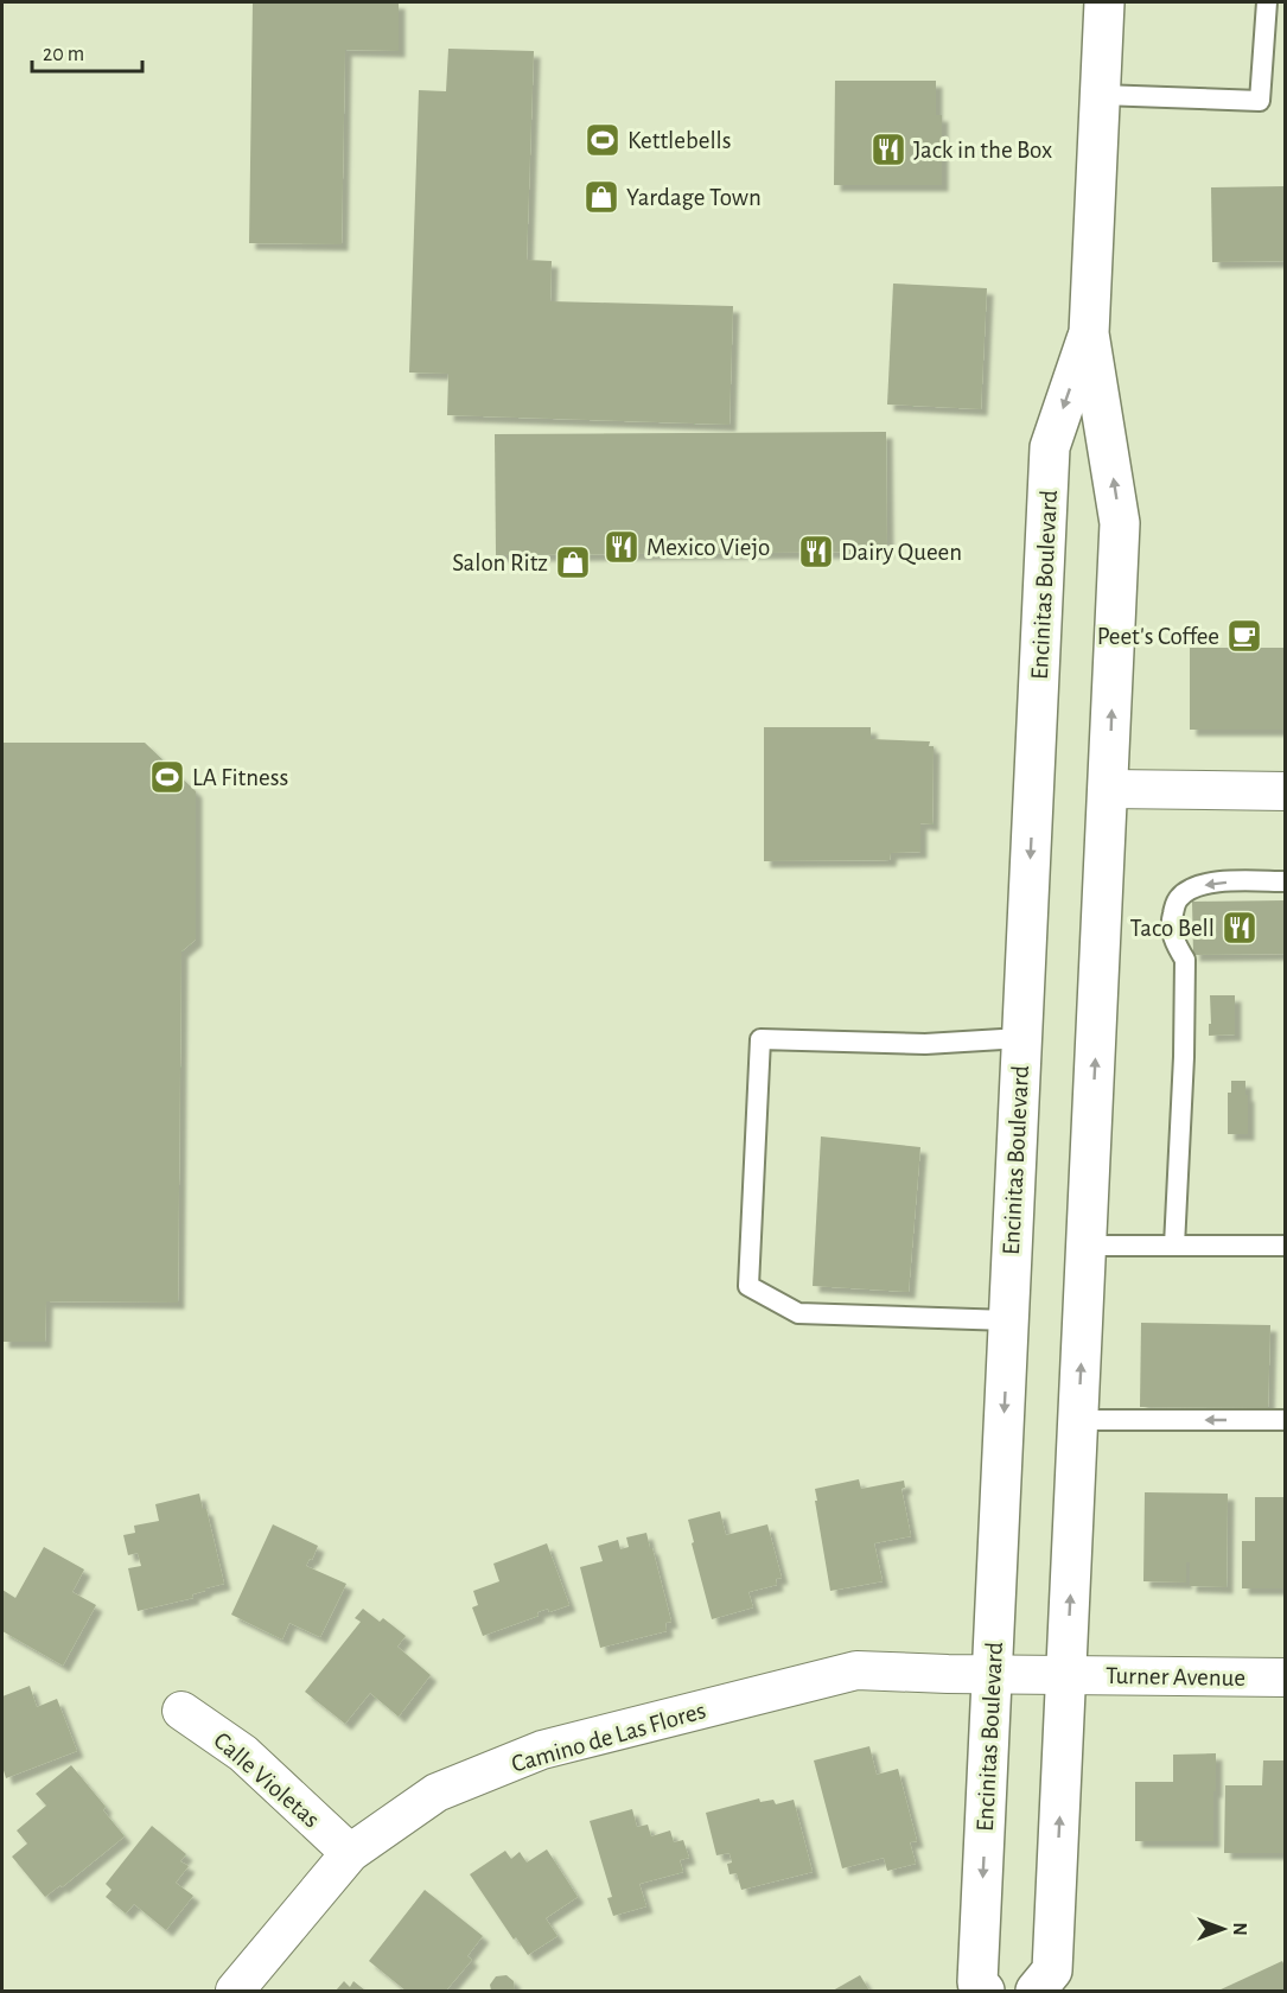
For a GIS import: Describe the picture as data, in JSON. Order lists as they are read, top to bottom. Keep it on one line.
{"streets":{"main road":["Encinitas Boulevard"],"street":["Turner Avenue","Camino de Las Flores","Calle Violetas"]},"crossings":[["Encinitas Boulevard","Turner Avenue"],["Encinitas Boulevard","Camino de Las Flores"],["Turner Avenue","Camino de Las Flores"],["Camino de Las Flores","Calle Violetas"]],"places":{"sports":["Kettlebells","LA Fitness"],"restaurant":["Jack in the Box","Mexico Viejo","Dairy Queen","Taco Bell"],"shop":["Yardage Town","Salon Ritz"],"cafe":["Peet's Coffee"]},"scale_bar":"20 m","north":"right"}
